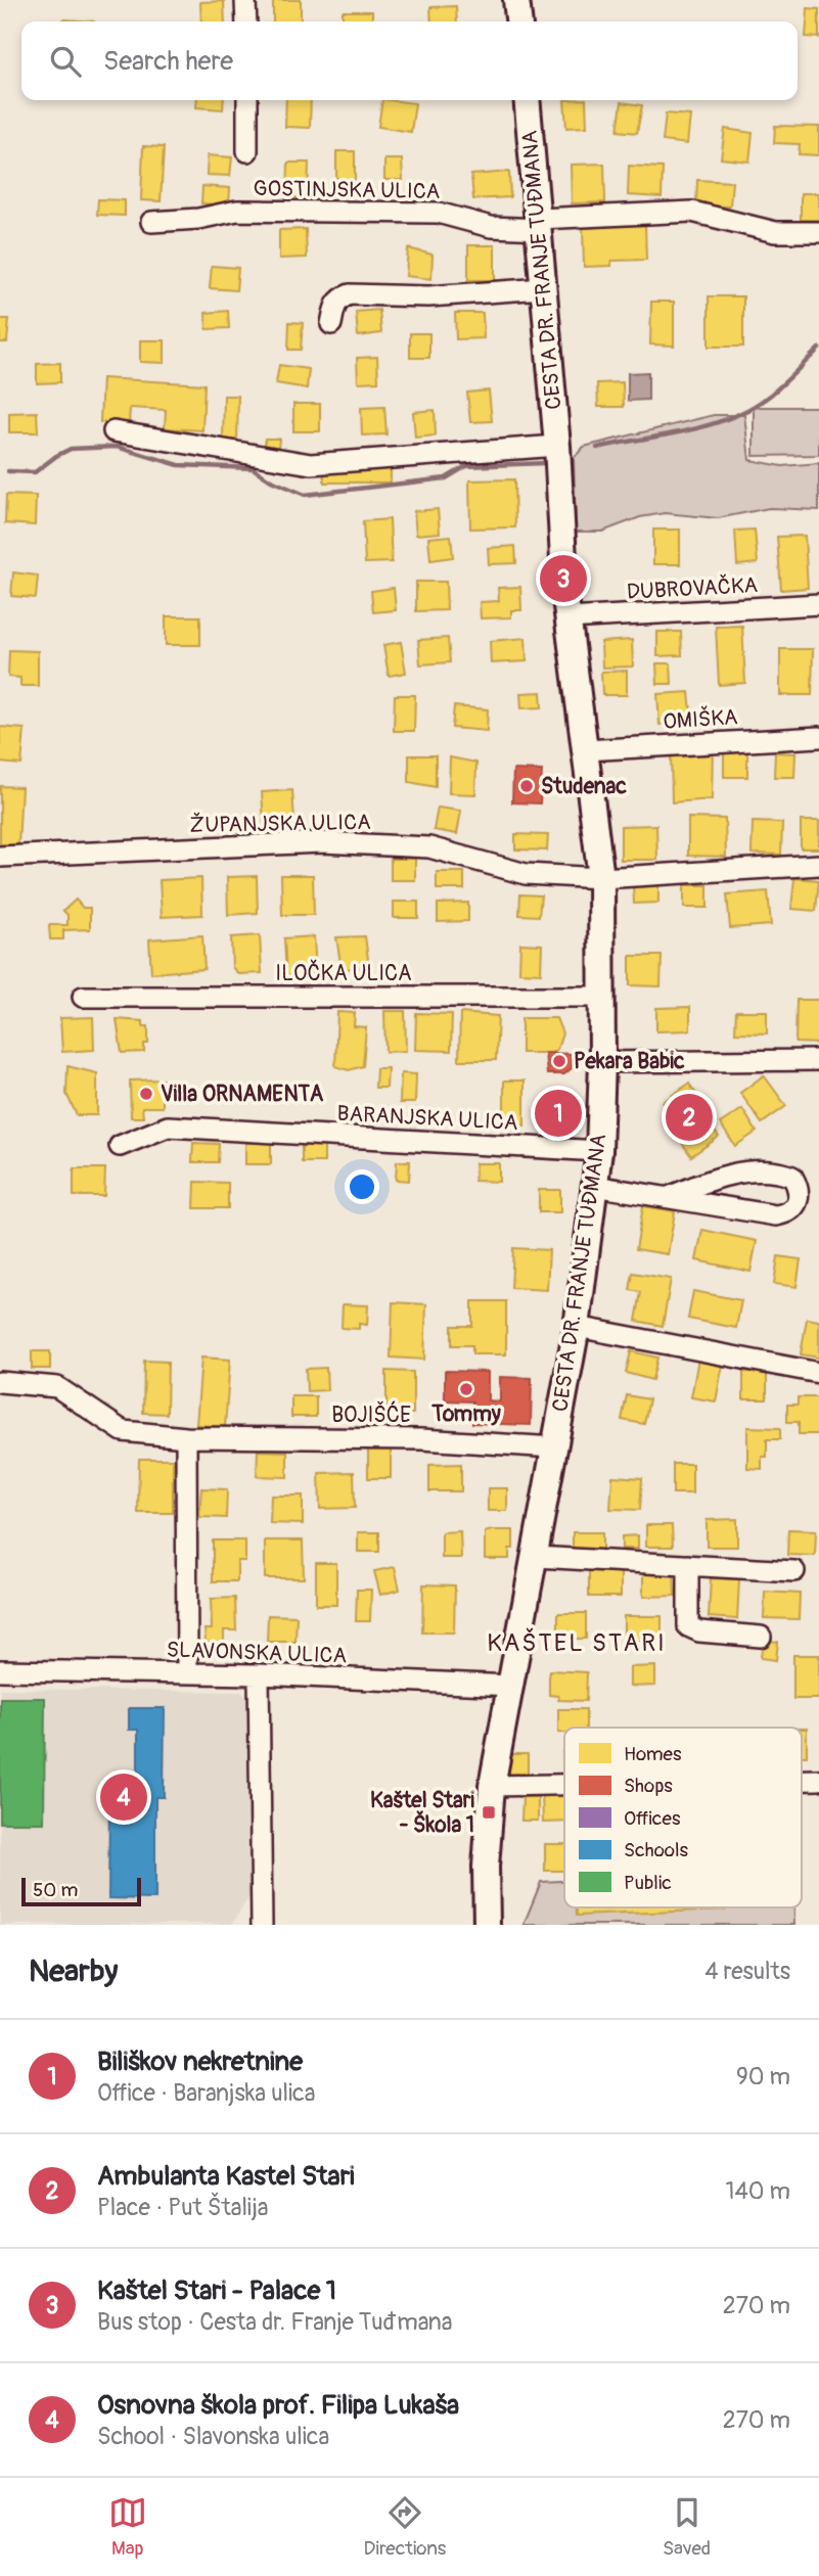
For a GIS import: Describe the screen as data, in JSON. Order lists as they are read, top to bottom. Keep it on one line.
{"streets":{"main road":["CESTA DR. FRANJE TUĐMANA"],"street":["GOSTINJSKA ULICA","DUBROVAČKA","OMIŠKA","ŽUPANJSKA ULICA","ILOČKA ULICA","BARANJSKA ULICA","BOJIŠĆE","SLAVONSKA ULICA"]},"crossings":[["GOSTINJSKA ULICA","CESTA DR. FRANJE TUĐMANA"],["CESTA DR. FRANJE TUĐMANA","DUBROVAČKA"],["CESTA DR. FRANJE TUĐMANA","OMIŠKA"],["CESTA DR. FRANJE TUĐMANA","ŽUPANJSKA ULICA"],["CESTA DR. FRANJE TUĐMANA","ILOČKA ULICA"],["CESTA DR. FRANJE TUĐMANA","BARANJSKA ULICA"],["CESTA DR. FRANJE TUĐMANA","BOJIŠĆE"],["CESTA DR. FRANJE TUĐMANA","SLAVONSKA ULICA"]],"districts":["KAŠTEL STARI"],"places":{"other":["Studenac","Pekara Babic","Villa ORNAMENTA","Tommy"],"transit":["Kaštel Stari - Škola 1"]},"legend":["Homes","Shops","Offices","Schools","Public"],"scale_bar":"50 m","page":{"search":"Search here","pins":["3","1","2","4"],"scale":"50 m","heading":["Nearby","4 results"],"list":[{"mark":"1","name":"Biliškov nekretnine","note":"Office · Baranjska ulica","value":"90 m"},{"mark":"2","name":"Ambulanta Kastel Stari","note":"Place · Put Štalija","value":"140 m"},{"mark":"3","name":"Kaštel Stari - Palace 1","note":"Bus stop · Cesta dr. Franje Tuđmana","value":"270 m"},{"mark":"4","name":"Osnovna škola prof. Filipa Lukaša","note":"School · Slavonska ulica","value":"270 m"}],"nav":["Map","Directions","Saved"]}}
